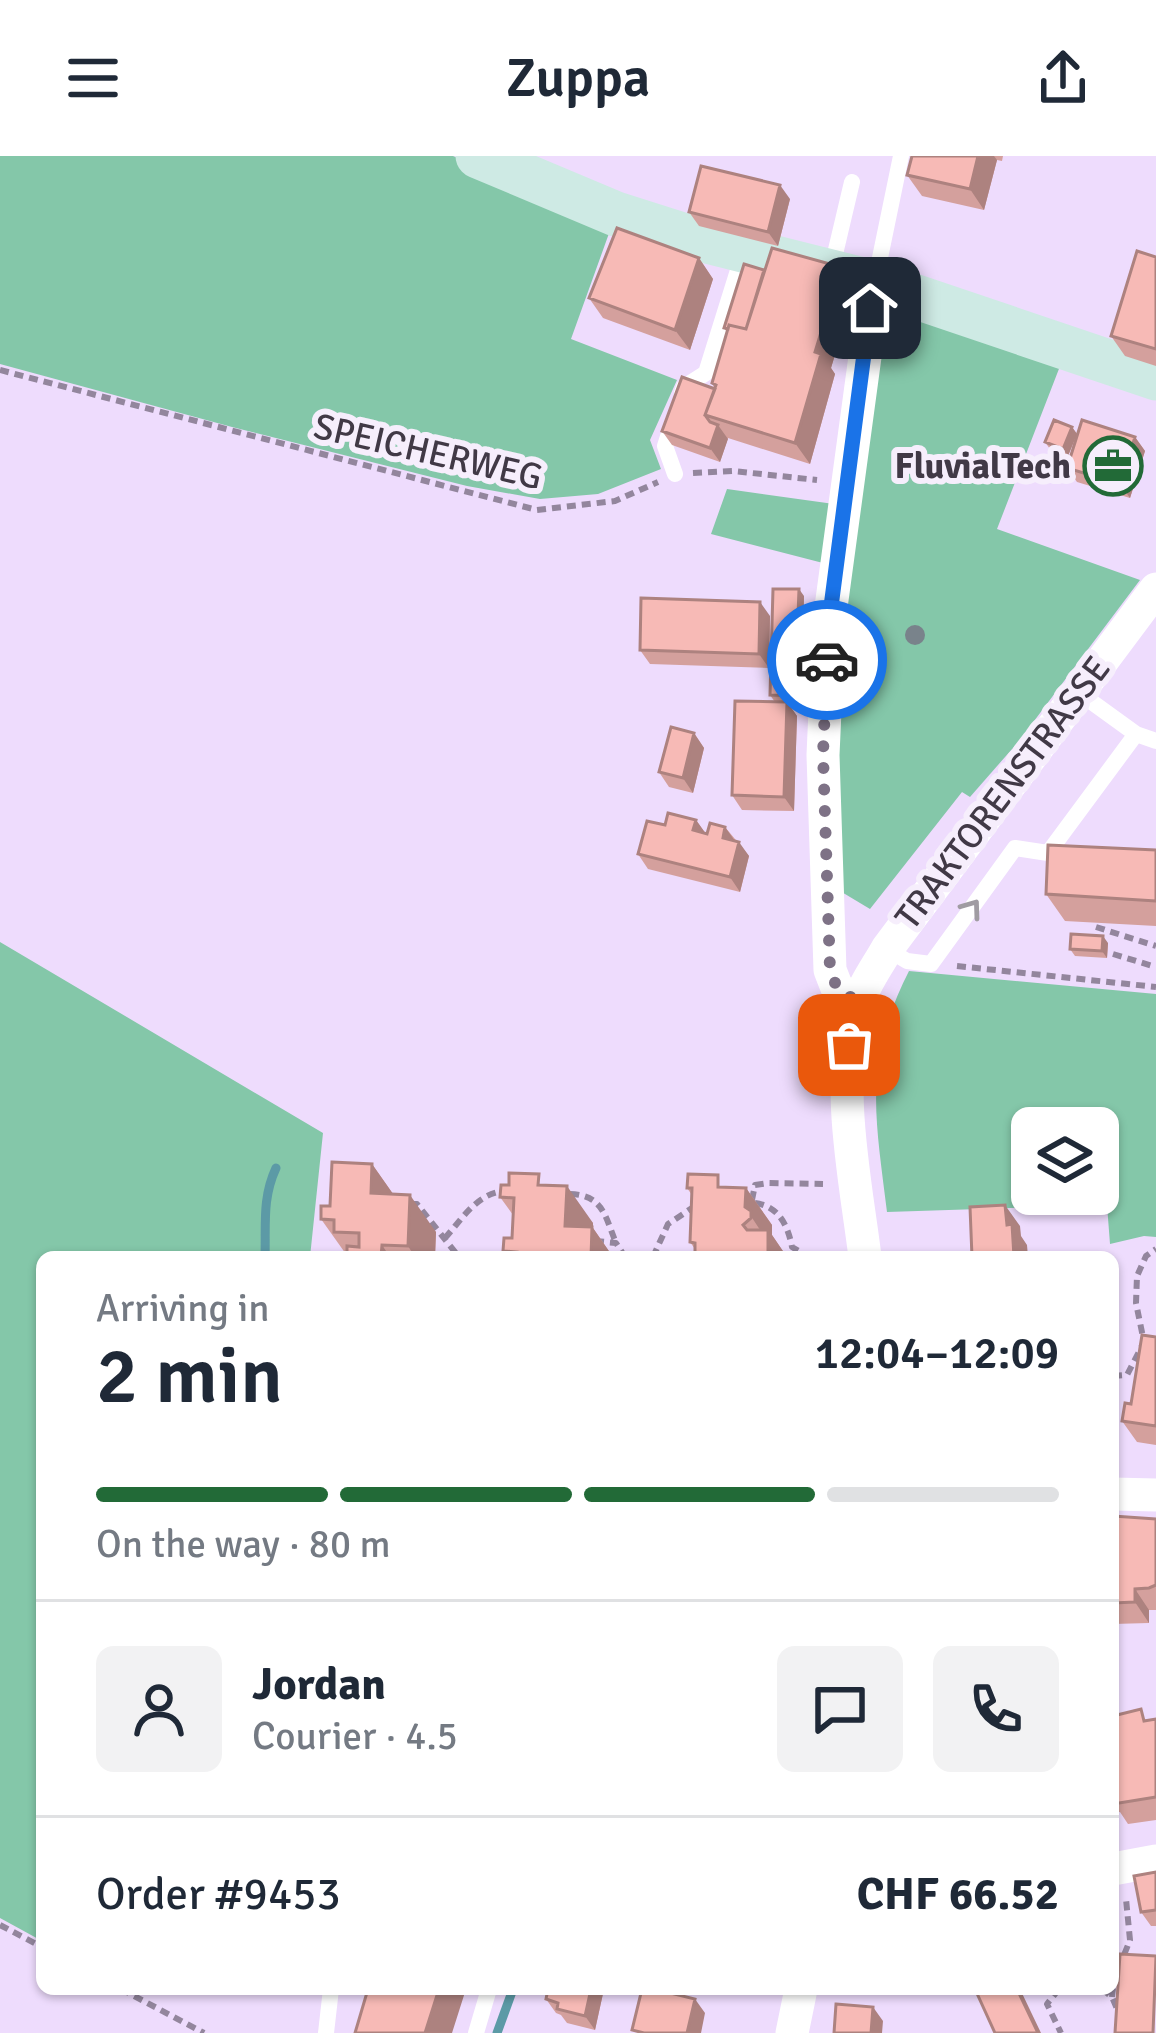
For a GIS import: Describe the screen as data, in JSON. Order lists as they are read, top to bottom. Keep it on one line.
{"streets":{"street":["TRAKTORENSTRASSE"],"path":["SPEICHERWEG"]},"places":{"office":["FluvialTech"]},"page":{"header":"Zuppa","heading":["2 min","Arriving in","12:04–12:09"],"panel":["Jordan","Courier · 4.5","Order #9453","CHF 66.52"],"bar":"On the way · 80 m"}}
